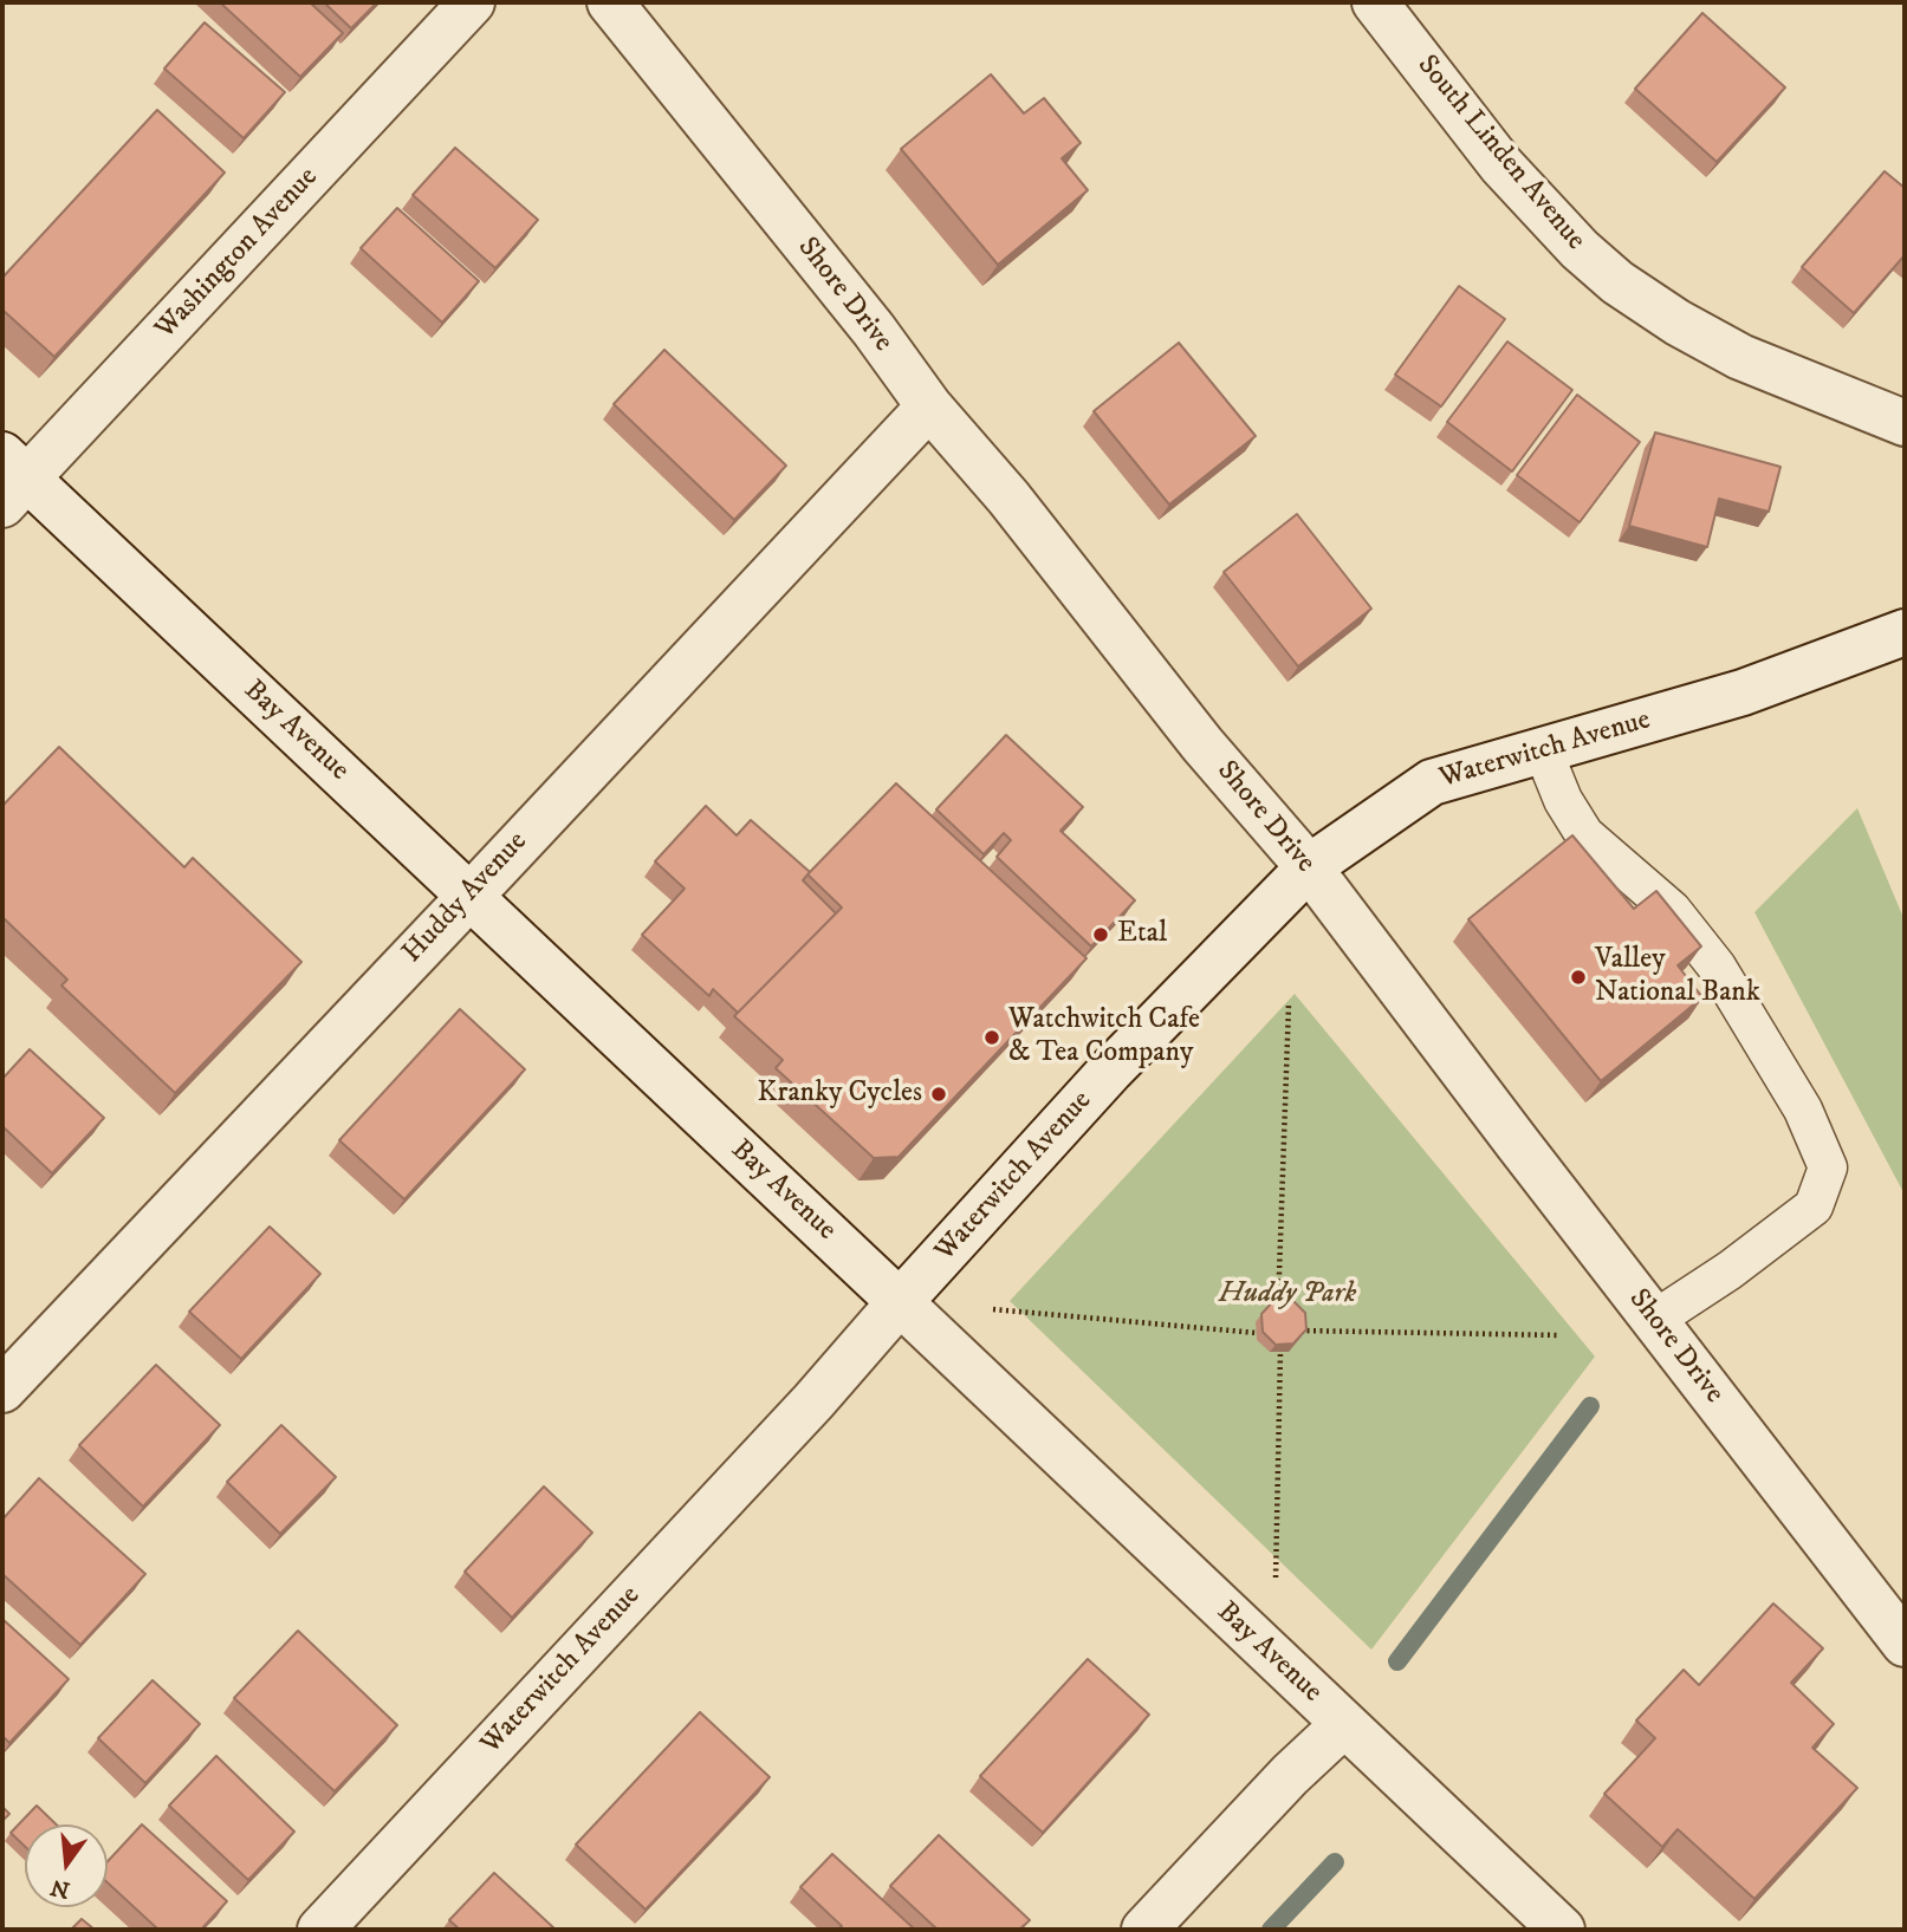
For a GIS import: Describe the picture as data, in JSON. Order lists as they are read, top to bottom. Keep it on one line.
{"streets":{"street":["South Linden Avenue","Washington Avenue","Shore Drive","Bay Avenue","Waterwitch Avenue","Huddy Avenue"]},"crossings":[["Washington Avenue","Bay Avenue"],["Shore Drive","Waterwitch Avenue"],["Shore Drive","Huddy Avenue"],["Bay Avenue","Waterwitch Avenue"],["Bay Avenue","Huddy Avenue"]],"parks":["Huddy Park"],"places":["Etal","Valley National Bank","Watchwitch Cafe & Tea Company","Kranky Cycles"],"north":"bottom"}
